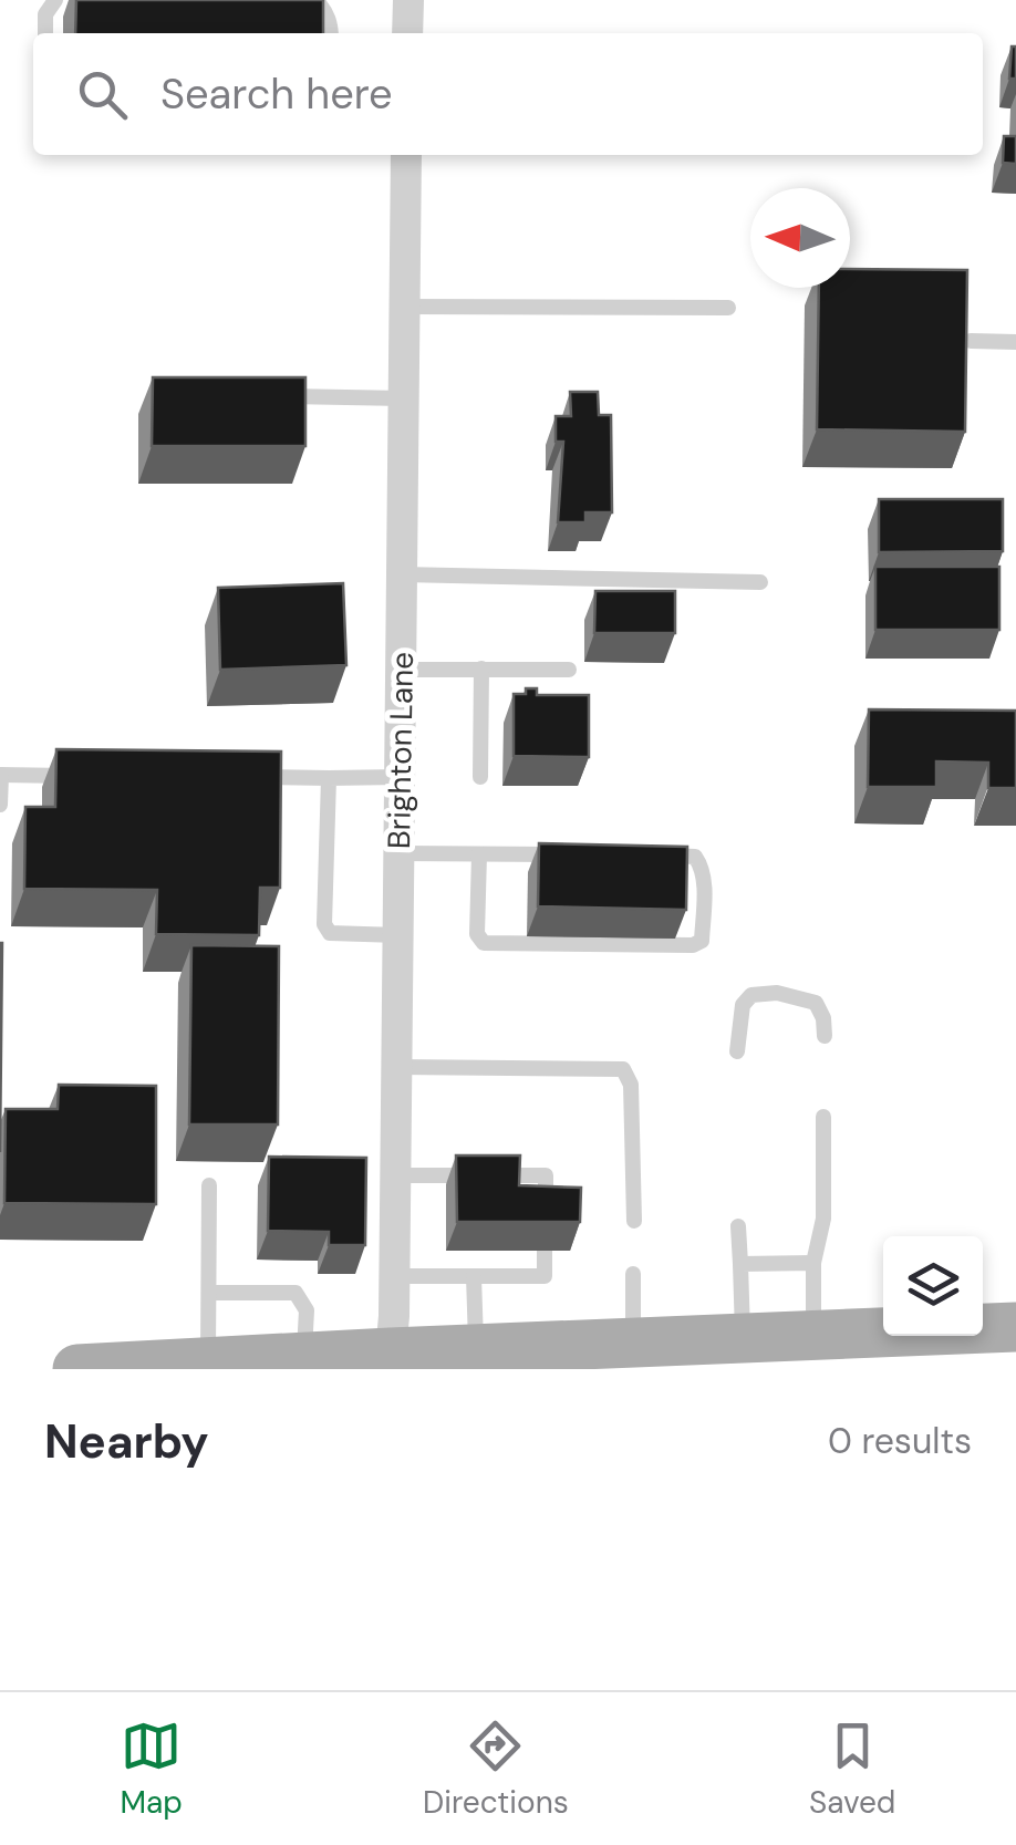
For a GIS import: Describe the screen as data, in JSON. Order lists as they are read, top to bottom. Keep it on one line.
{"streets":{"street":["Brighton Lane"]},"north":"left","page":{"search":"Search here","heading":["Nearby","0 results"],"nav":["Map","Directions","Saved"]}}
